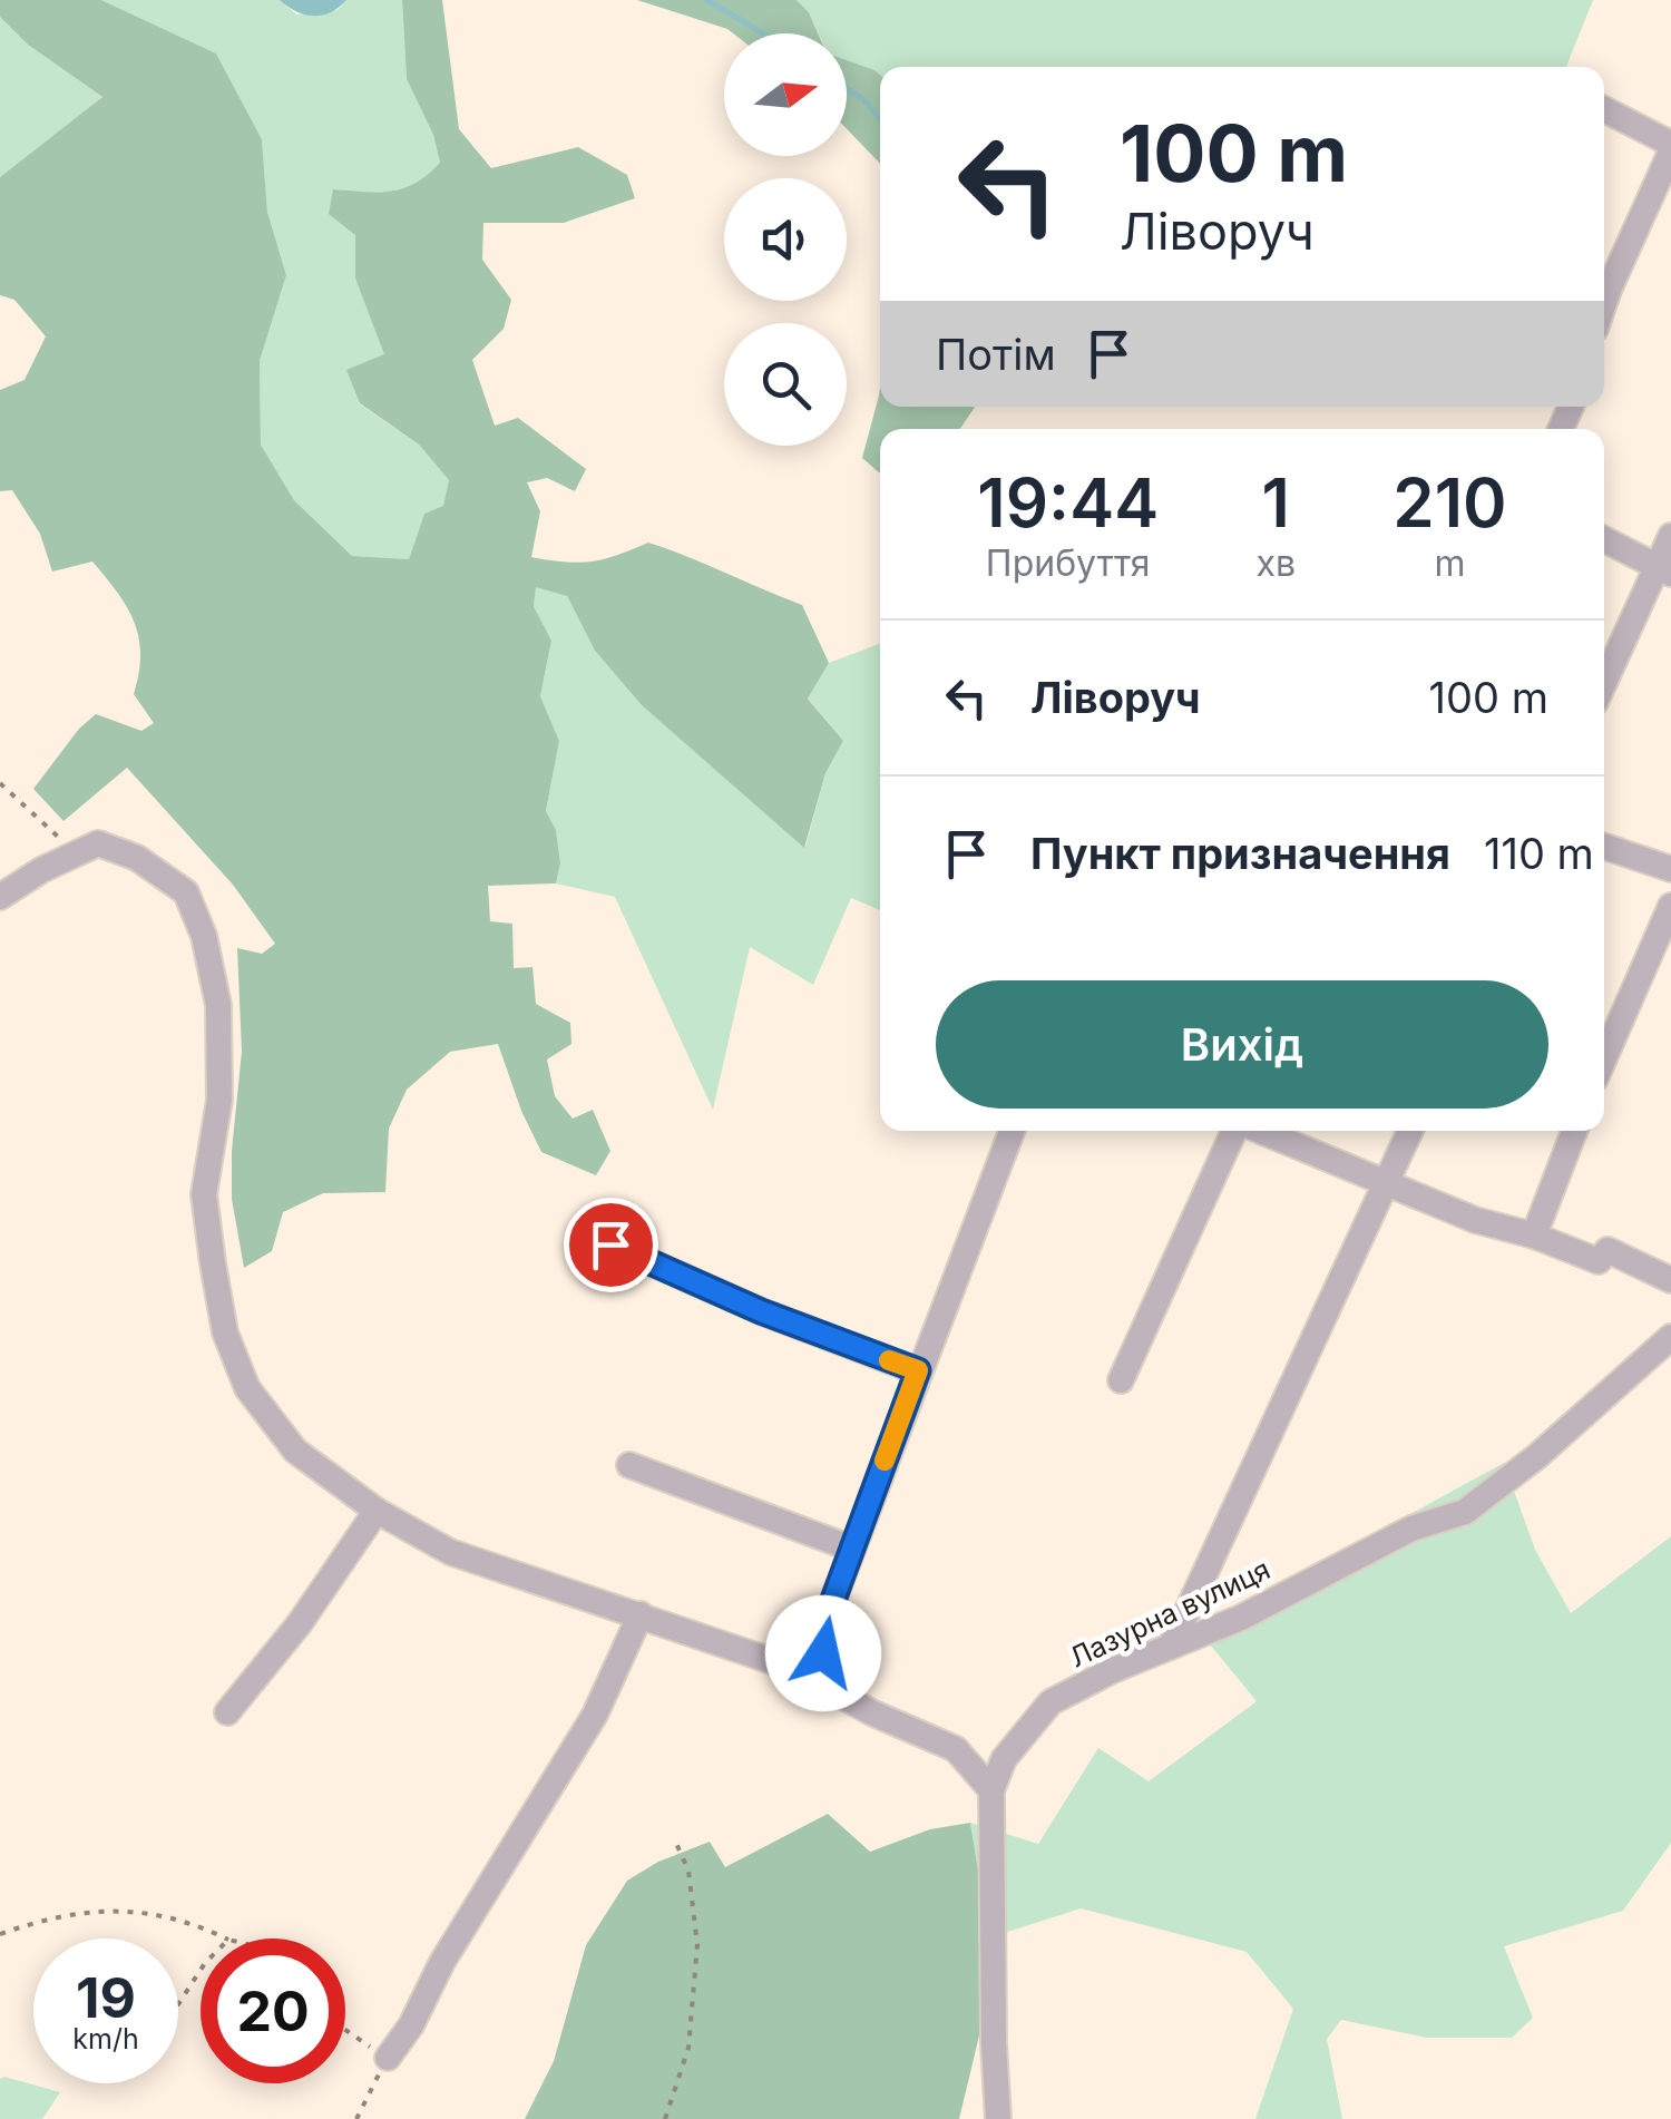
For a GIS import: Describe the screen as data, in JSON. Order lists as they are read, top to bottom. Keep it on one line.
{"streets":{"street":["Лазурна вулиця"]},"north":"right","page":{"turn":["100 m","Ліворуч"],"then":"Потім","eta":["19:44","Прибуття","1","хв","210","m"],"list":[{"name":"Ліворуч","value":"100 m"},{"name":"Пункт призначення","value":"110 m"}],"buttons":"Вихід","speed":"19 km/h","limit":"20"}}
